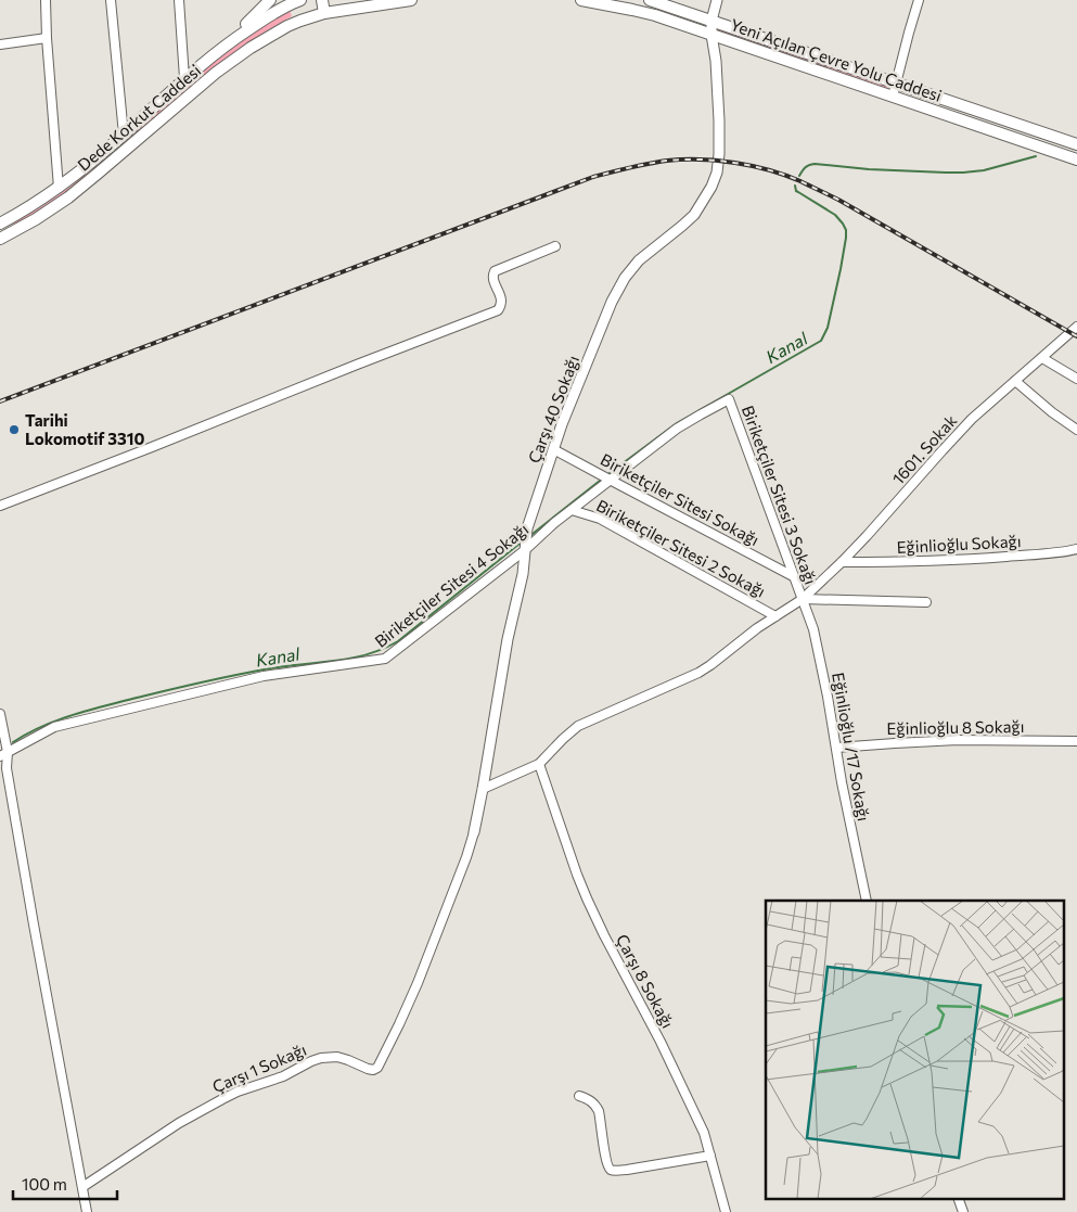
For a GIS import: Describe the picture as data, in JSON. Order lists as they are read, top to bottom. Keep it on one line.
{"streets":{"main road":["Yeni Açılan Çevre Yolu Caddesi","Dede Korkut Caddesi"],"street":["Çarşı 40 Sokağı","1601. Sokak","Biriketçiler Sitesi 3 Sokağı","Biriketçiler Sitesi Sokağı","Eğinlioğlu Sokağı","Biriketçiler Sitesi 2 Sokağı","Biriketçiler Sitesi 4 Sokağı","Eğinlioğlu 8 Sokağı","Eğinlioğlu /17 Sokağı","Çarşı 8 Sokağı","Çarşı 1 Sokağı"]},"crossings":[["Yeni Açılan Çevre Yolu Caddesi","Çarşı 40 Sokağı"],["Çarşı 40 Sokağı","Biriketçiler Sitesi Sokağı"],["Çarşı 40 Sokağı","Biriketçiler Sitesi 4 Sokağı"],["Çarşı 40 Sokağı","Çarşı 1 Sokağı"],["1601. Sokak","Biriketçiler Sitesi 3 Sokağı"],["1601. Sokak","Eğinlioğlu Sokağı"],["1601. Sokak","Biriketçiler Sitesi 2 Sokağı"],["1601. Sokak","Eğinlioğlu /17 Sokağı"],["1601. Sokak","Çarşı 8 Sokağı"],["Biriketçiler Sitesi 3 Sokağı","Biriketçiler Sitesi Sokağı"],["Biriketçiler Sitesi 3 Sokağı","Biriketçiler Sitesi 4 Sokağı"],["Biriketçiler Sitesi 3 Sokağı","Eğinlioğlu /17 Sokağı"],["Biriketçiler Sitesi Sokağı","Biriketçiler Sitesi 4 Sokağı"],["Biriketçiler Sitesi 2 Sokağı","Biriketçiler Sitesi 4 Sokağı"],["Eğinlioğlu 8 Sokağı","Eğinlioğlu /17 Sokağı"]],"water":["Kanal"],"places":["Tarihi Lokomotif 3310"],"scale_bar":"100 m"}
